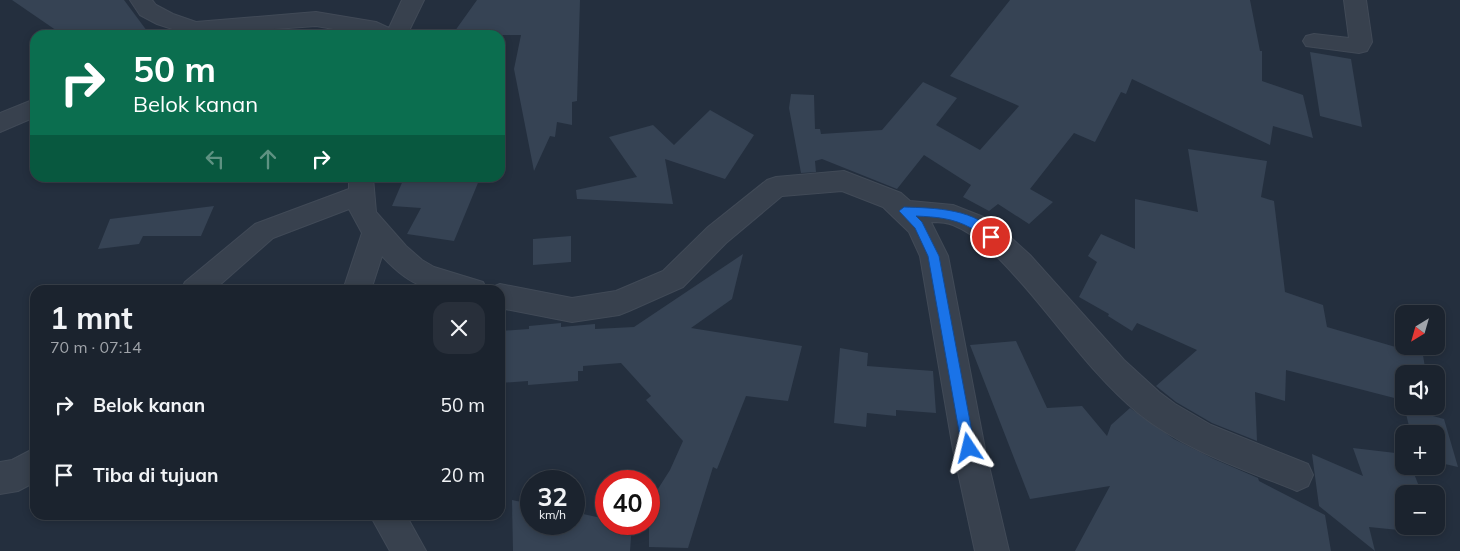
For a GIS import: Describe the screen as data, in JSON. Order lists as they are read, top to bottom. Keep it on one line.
{"north":"bottom left","page":{"turn":["50 m","Belok kanan"],"heading":["1 mnt","70 m · 07:14"],"map_buttons":["+","−"],"list":[{"name":"Belok kanan","value":"50 m"},{"name":"Tiba di tujuan","value":"20 m"}],"speed":"32 km/h","limit":"40"}}
